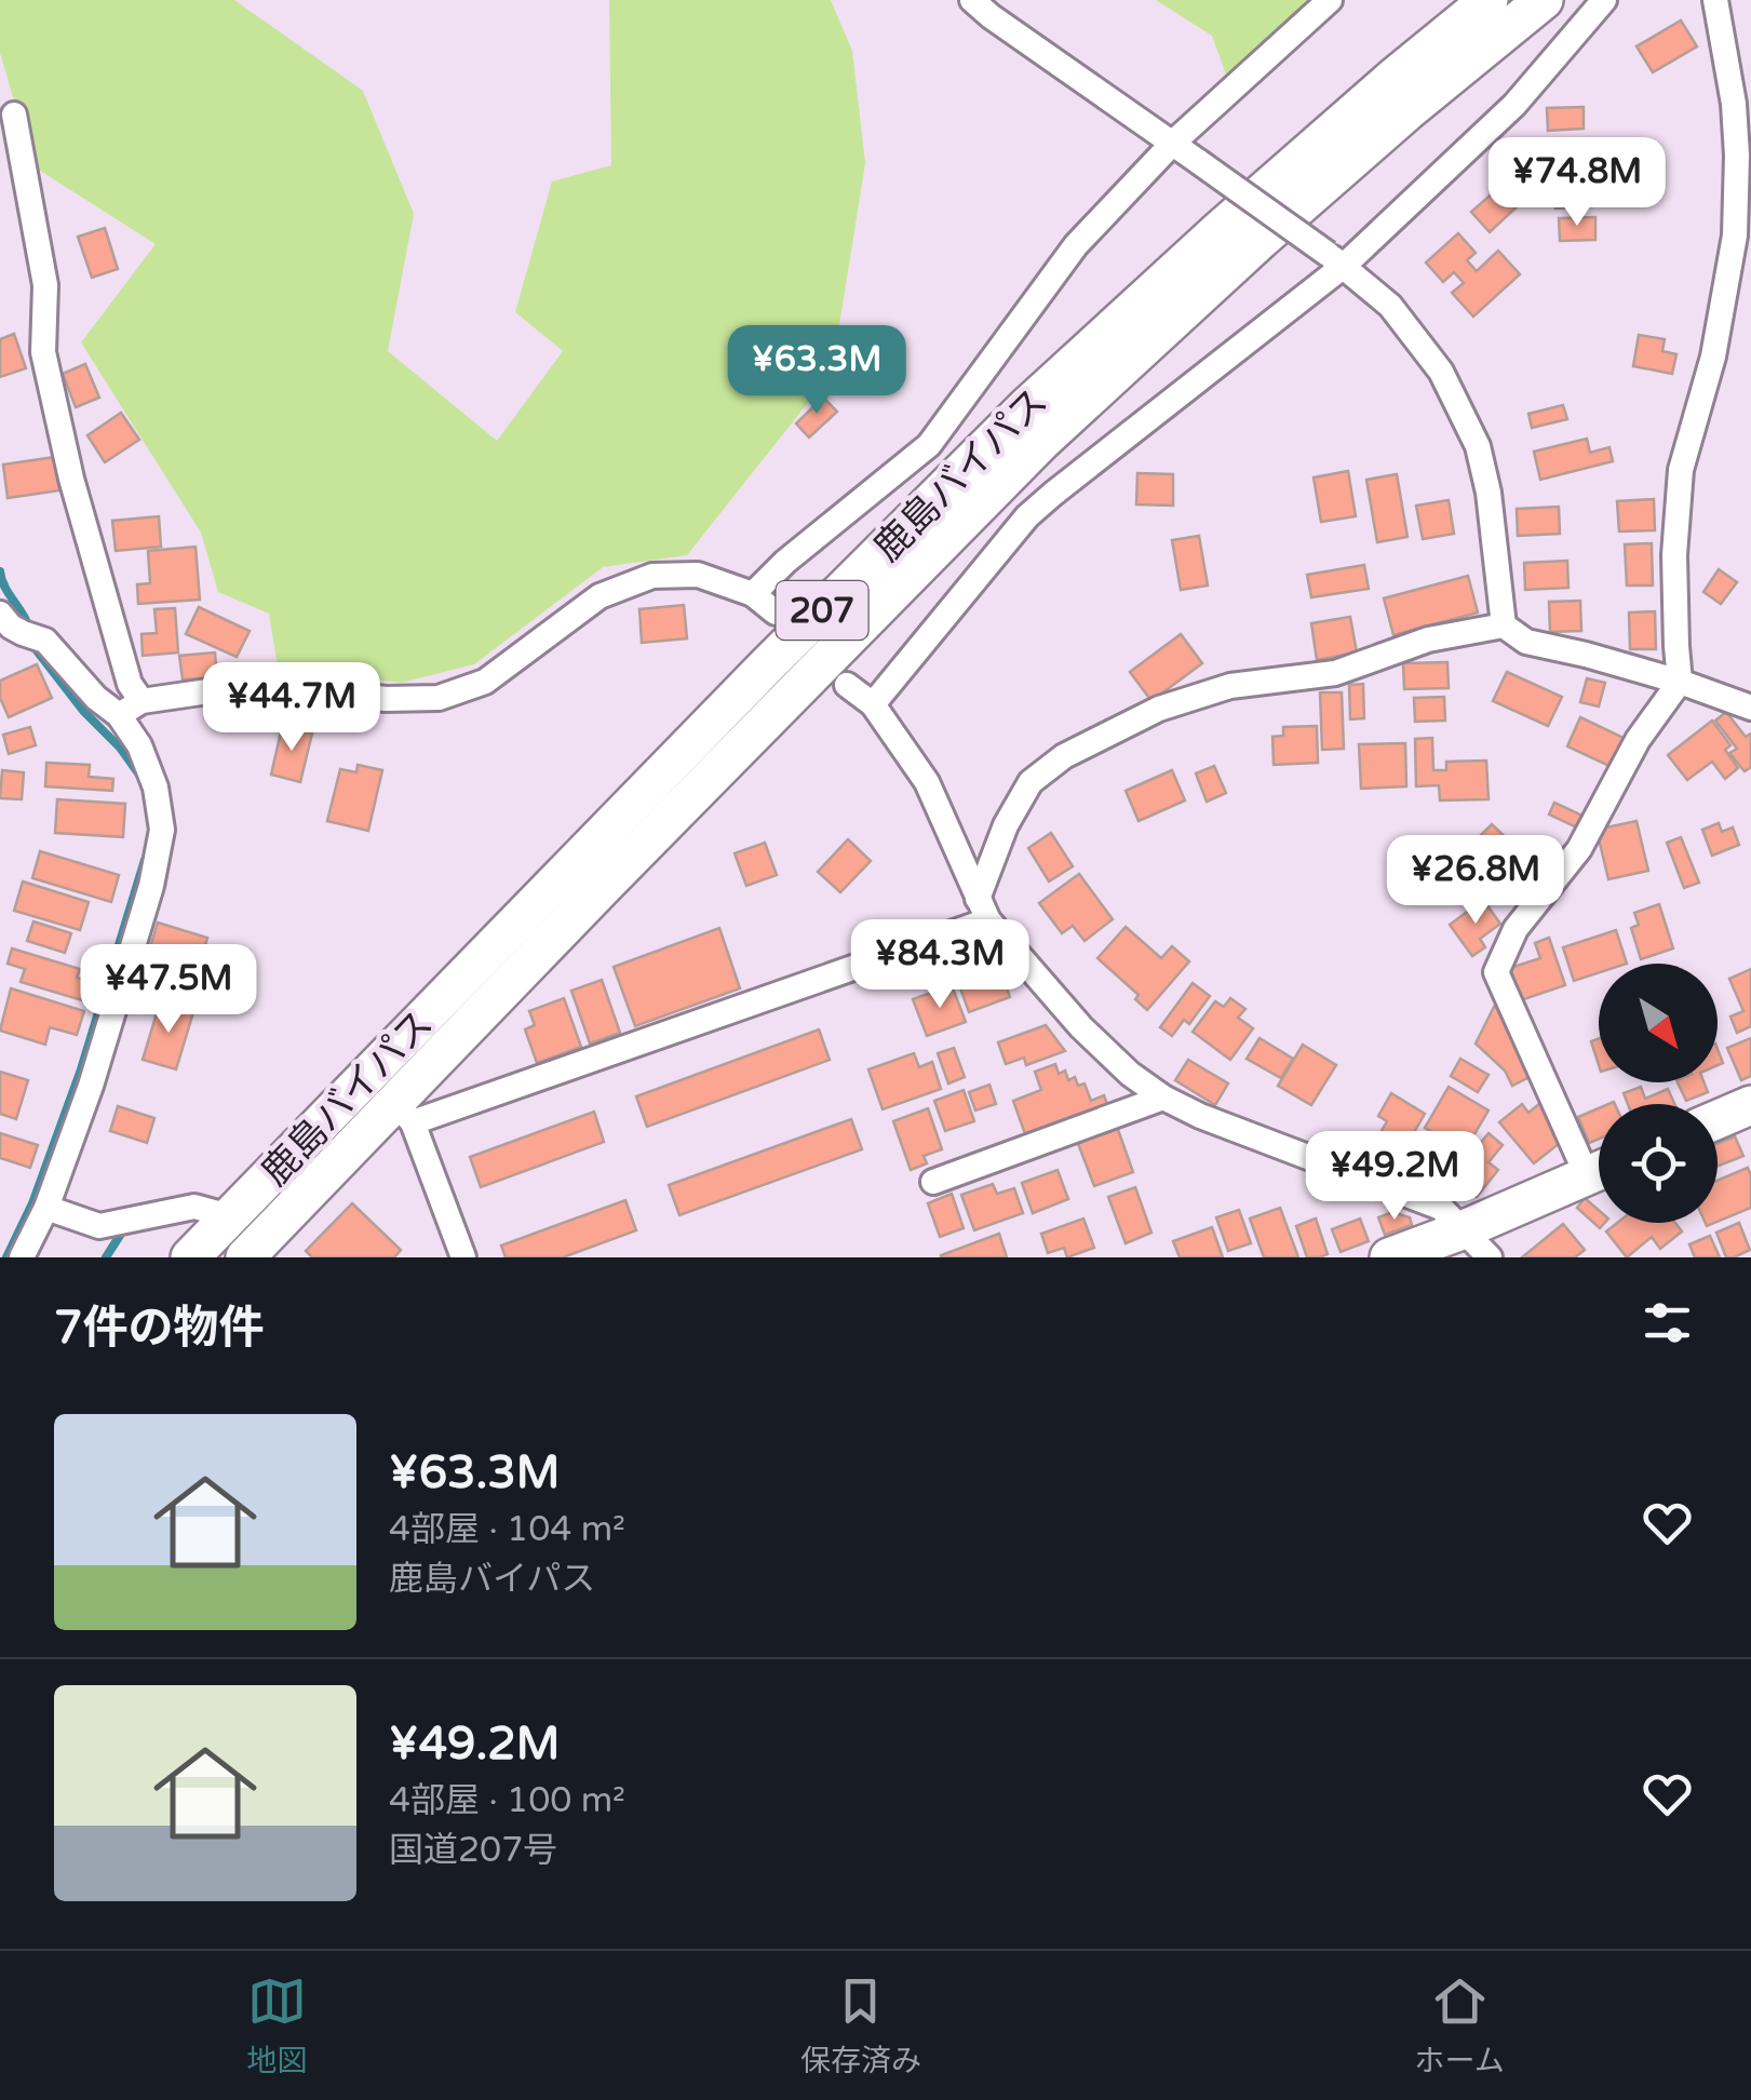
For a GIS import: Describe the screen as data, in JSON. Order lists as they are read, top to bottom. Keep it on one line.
{"streets":{"highway":["鹿島バイパス","207"]},"north":"bottom right","page":{"price":["¥74.8M","¥63.3M","¥44.7M","¥26.8M","¥84.3M","¥47.5M","¥49.2M"],"heading":"7件の物件","list":[{"name":"¥63.3M","note":"4部屋 · 104 m² · 鹿島バイパス"},{"name":"¥49.2M","note":"4部屋 · 100 m² · 国道207号"}],"tabs":["地図","保存済み","ホーム"]}}
